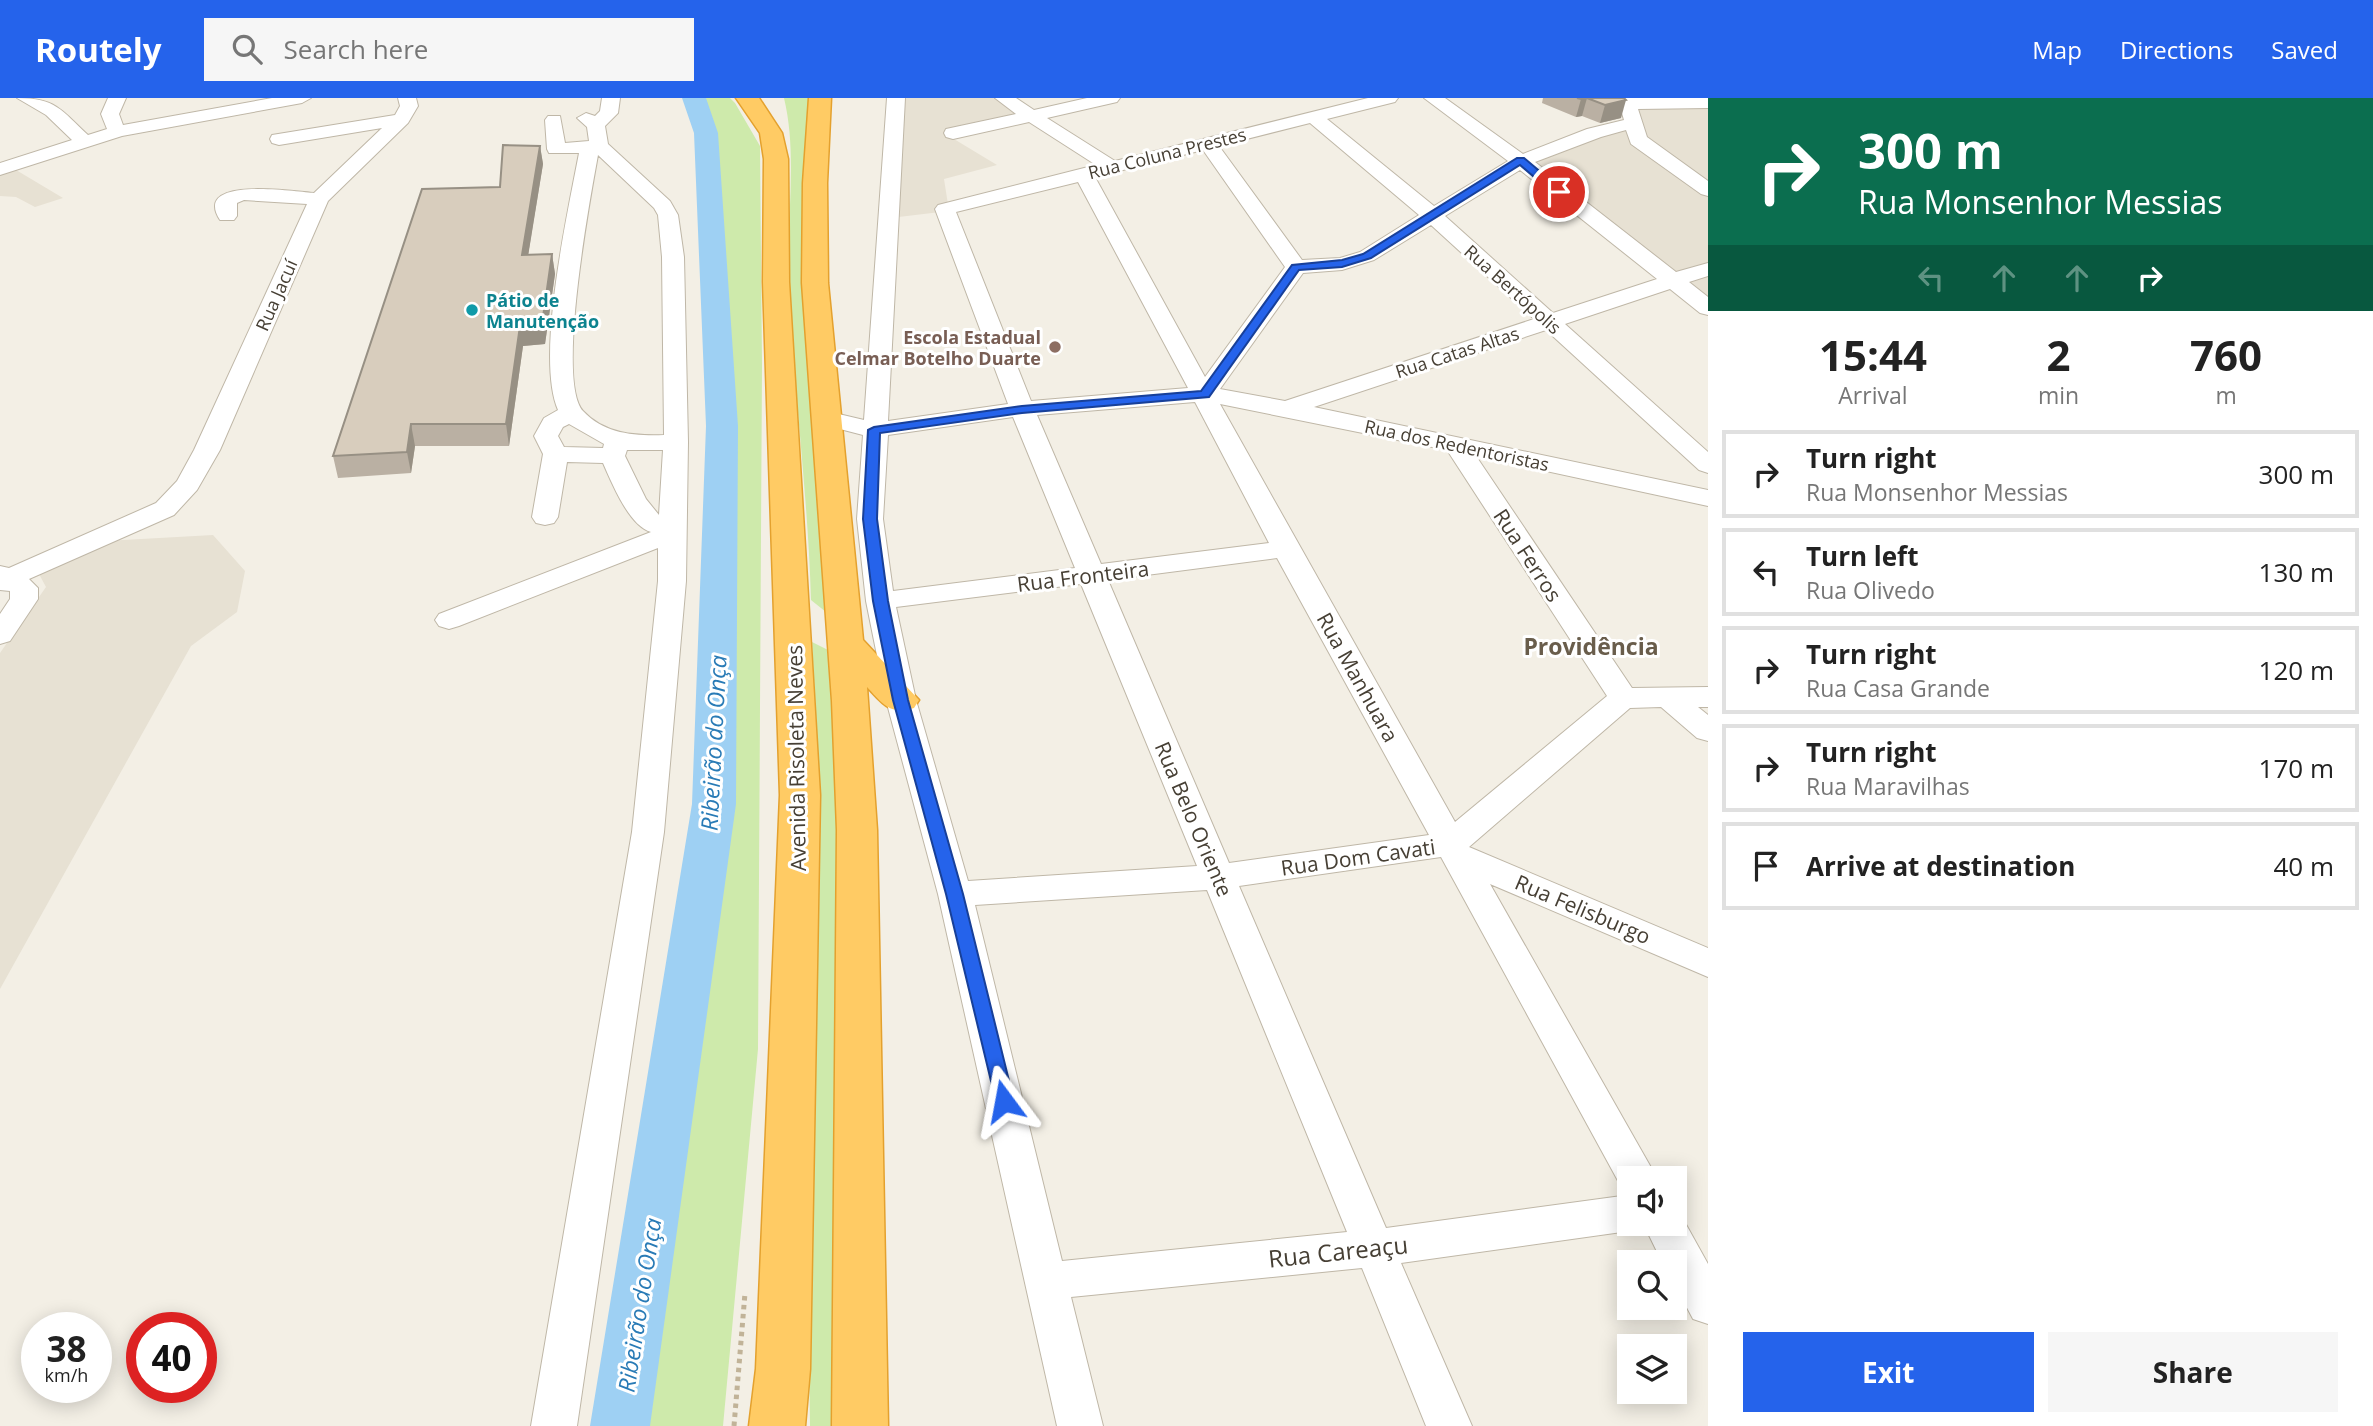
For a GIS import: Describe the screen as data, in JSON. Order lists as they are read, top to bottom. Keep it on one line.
{"streets":{"highway":["Avenida Risoleta Neves"],"street":["Rua Coluna Prestes","Rua Bertópolis","Rua Jacuí","Rua Catas Altas","Rua dos Redentoristas","Rua Ferros","Rua Fronteira","Rua Manhuara","Rua Belo Oriente","Rua Dom Cavati","Rua Felisburgo","Rua Careaçu"]},"crossings":[["Rua Coluna Prestes","Rua Bertópolis"],["Rua Coluna Prestes","Rua Manhuara"],["Rua Coluna Prestes","Rua Belo Oriente"],["Rua Bertópolis","Rua Catas Altas"],["Rua Catas Altas","Rua dos Redentoristas"],["Rua dos Redentoristas","Rua Ferros"],["Rua dos Redentoristas","Rua Manhuara"],["Rua dos Redentoristas","Rua Belo Oriente"],["Rua Ferros","Rua Dom Cavati"],["Rua Fronteira","Rua Manhuara"],["Rua Fronteira","Rua Belo Oriente"],["Rua Manhuara","Rua Dom Cavati"],["Rua Manhuara","Rua Felisburgo"],["Rua Belo Oriente","Rua Dom Cavati"],["Rua Belo Oriente","Rua Careaçu"],["Rua Dom Cavati","Rua Felisburgo"]],"districts":["Providência"],"water":["Ribeirão do Onça"],"places":["Pátio de Manutenção","Escola Estadual Celmar Botelho Duarte"],"page":{"header":"Routely","search":"Search here","nav":["Map","Directions","Saved"],"turn":["300 m","Rua Monsenhor Messias"],"eta":["15:44","Arrival","2","min","760","m"],"list":[{"name":"Turn right","note":"Rua Monsenhor Messias","value":"300 m"},{"name":"Turn left","note":"Rua Olivedo","value":"130 m"},{"name":"Turn right","note":"Rua Casa Grande","value":"120 m"},{"name":"Turn right","note":"Rua Maravilhas","value":"170 m"},{"name":"Arrive at destination","value":"40 m"}],"speed":"38 km/h","limit":"40","buttons":["Exit","Share"]}}
